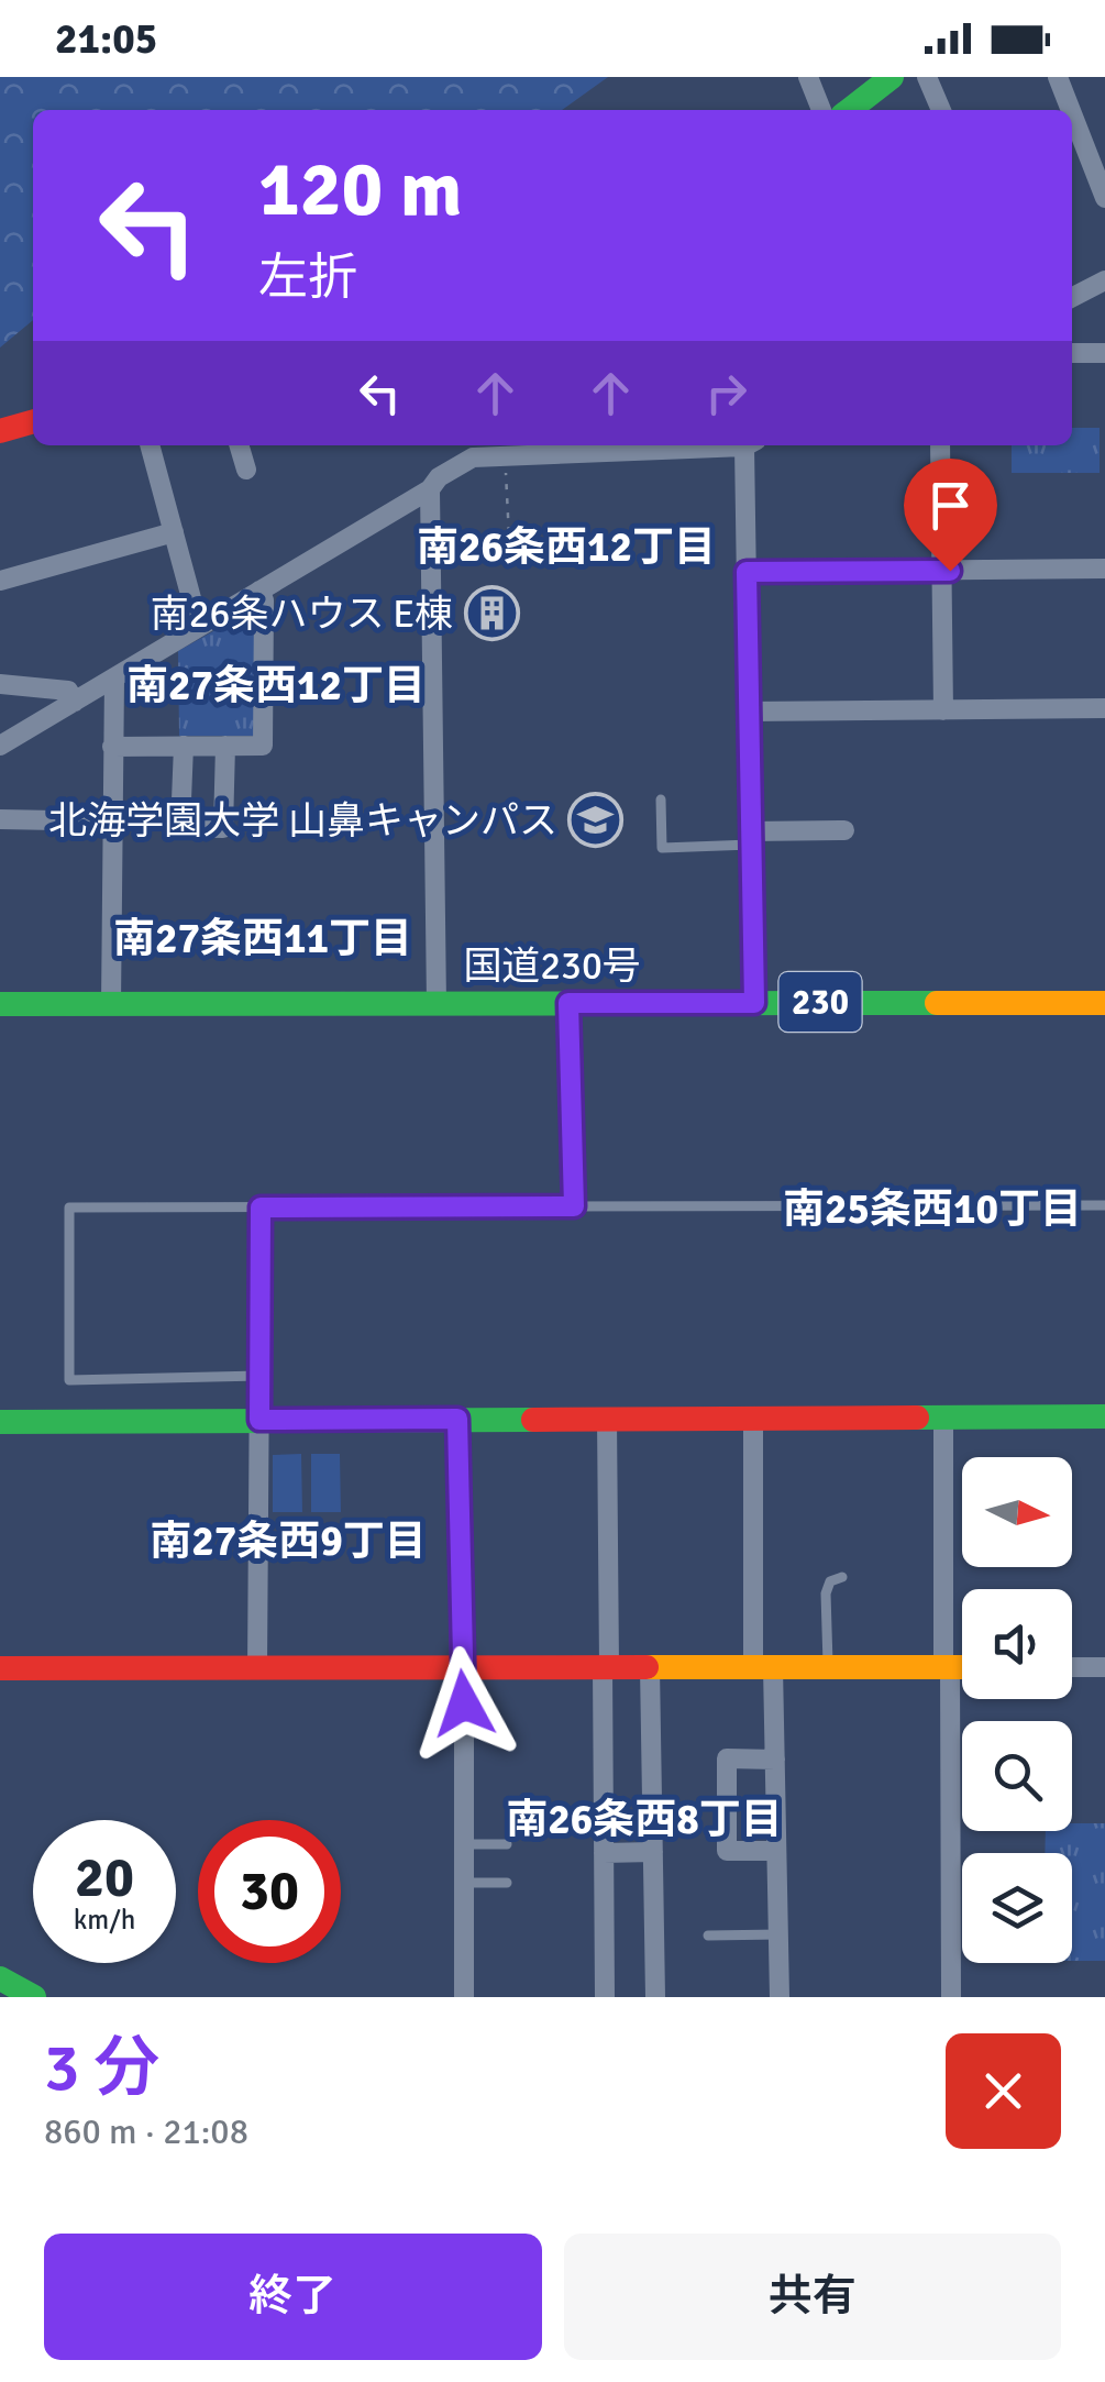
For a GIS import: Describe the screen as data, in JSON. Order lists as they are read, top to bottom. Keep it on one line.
{"streets":{"main road":["国道230号","230"]},"districts":["南26条西12丁目","南27条西12丁目","南27条西11丁目","南25条西10丁目","南27条西9丁目","南26条西8丁目"],"places":{"building":["南26条ハウス E棟"],"school or university":["北海学園大学 山鼻キャンパス"]},"north":"right","page":{"status":"21:05","turn":["120 m","左折"],"speed":"20 km/h","limit":"30","heading":["3 分","860 m · 21:08"],"buttons":["終了","共有"]}}
